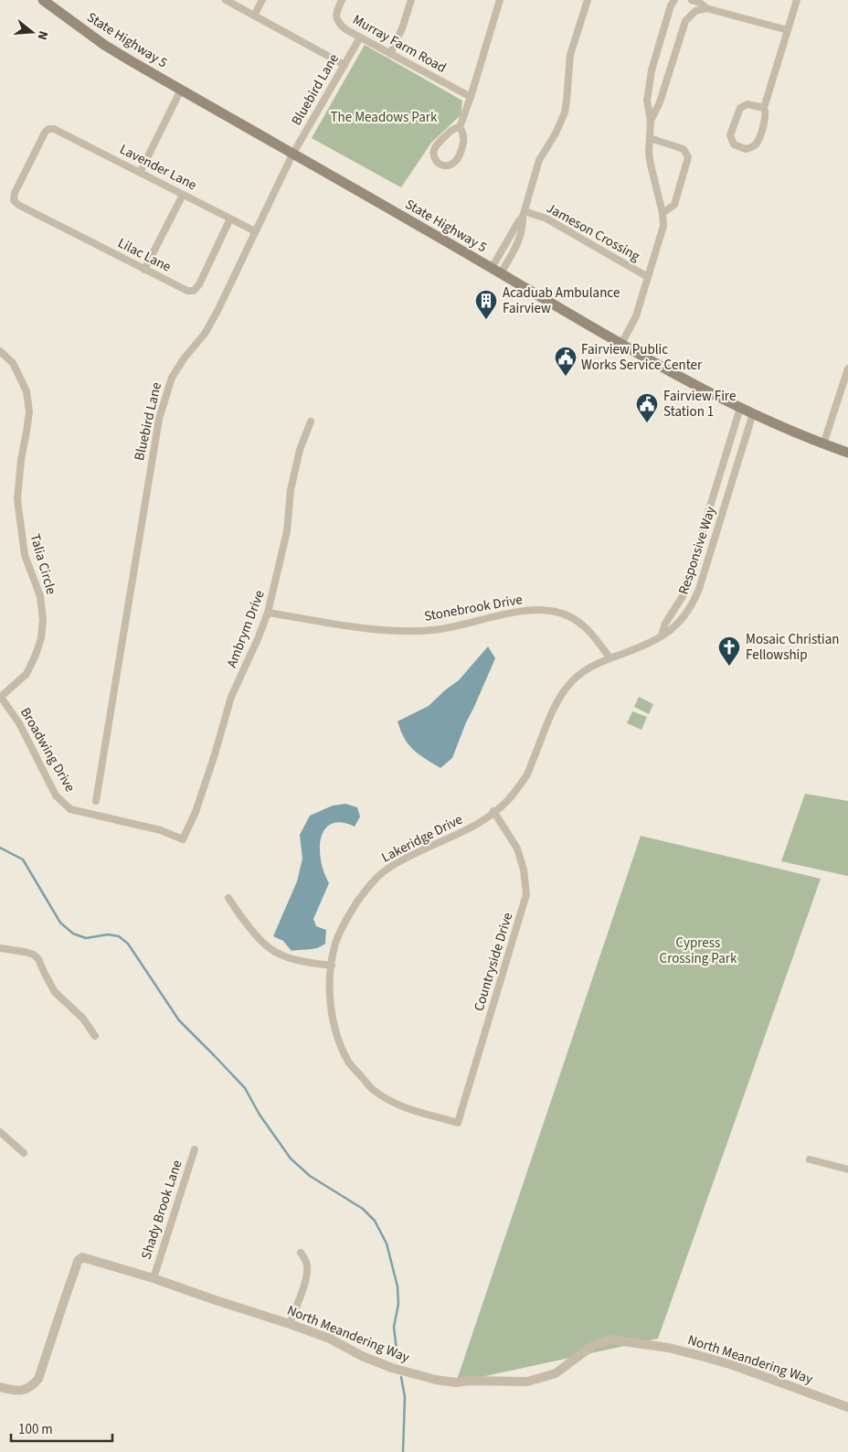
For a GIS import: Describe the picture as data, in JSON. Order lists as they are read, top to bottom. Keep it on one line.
{"streets":{"main road":["State Highway 5"],"street":["Murray Farm Road","Bluebird Lane","Lavender Lane","Jameson Crossing","Lilac Lane","Responsive Way","Talia Circle","Stonebrook Drive","Ambrym Drive","Broadwing Drive","Lakeridge Drive","Countryside Drive","Shady Brook Lane","North Meandering Way"]},"crossings":[["State Highway 5","Bluebird Lane"],["State Highway 5","Responsive Way"],["Murray Farm Road","Bluebird Lane"],["Bluebird Lane","Lavender Lane"],["Lavender Lane","Lilac Lane"],["Responsive Way","Lakeridge Drive"],["Talia Circle","Broadwing Drive"],["Stonebrook Drive","Ambrym Drive"],["Stonebrook Drive","Lakeridge Drive"],["Ambrym Drive","Broadwing Drive"],["Lakeridge Drive","Countryside Drive"],["Shady Brook Lane","North Meandering Way"]],"parks":["The Meadows Park","Cypress Crossing Park"],"places":{"building":["Acaduab Ambulance Fairview"],"public building":["Fairview Public Works Service Center","Fairview Fire Station 1"],"church":["Mosaic Christian Fellowship"]},"scale_bar":"100 m","north":"right"}
